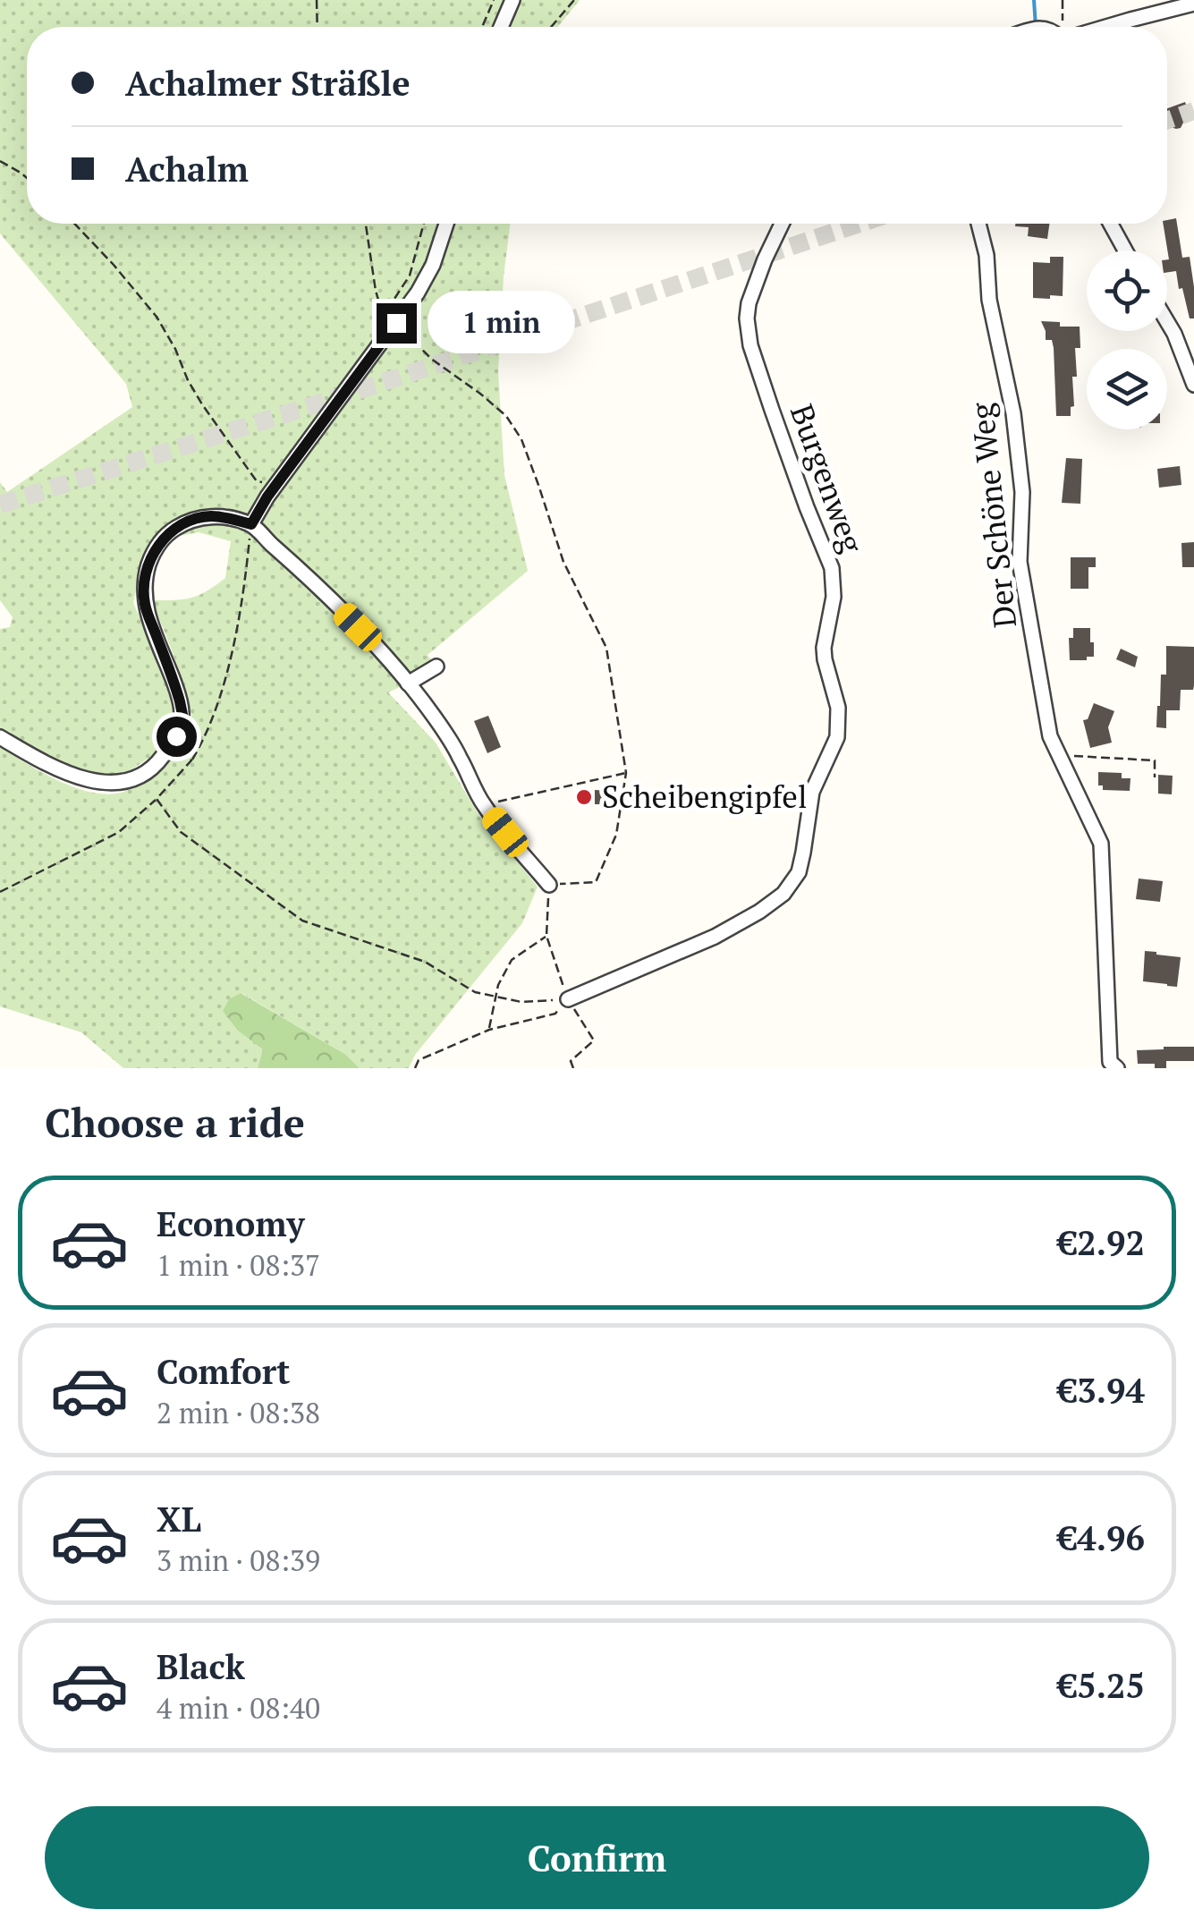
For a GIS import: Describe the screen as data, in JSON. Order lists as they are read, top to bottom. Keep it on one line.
{"streets":{"street":["Burgenweg","Der Schöne Weg"]},"places":["Scheibengipfel"],"page":{"banner":["Achalmer Sträßle","Achalm"],"bubble":"1 min","heading":"Choose a ride","list":[{"name":"Economy","note":"1 min · 08:37","value":"€2.92"},{"name":"Comfort","note":"2 min · 08:38","value":"€3.94"},{"name":"XL","note":"3 min · 08:39","value":"€4.96"},{"name":"Black","note":"4 min · 08:40","value":"€5.25"}],"buttons":"Confirm"}}
